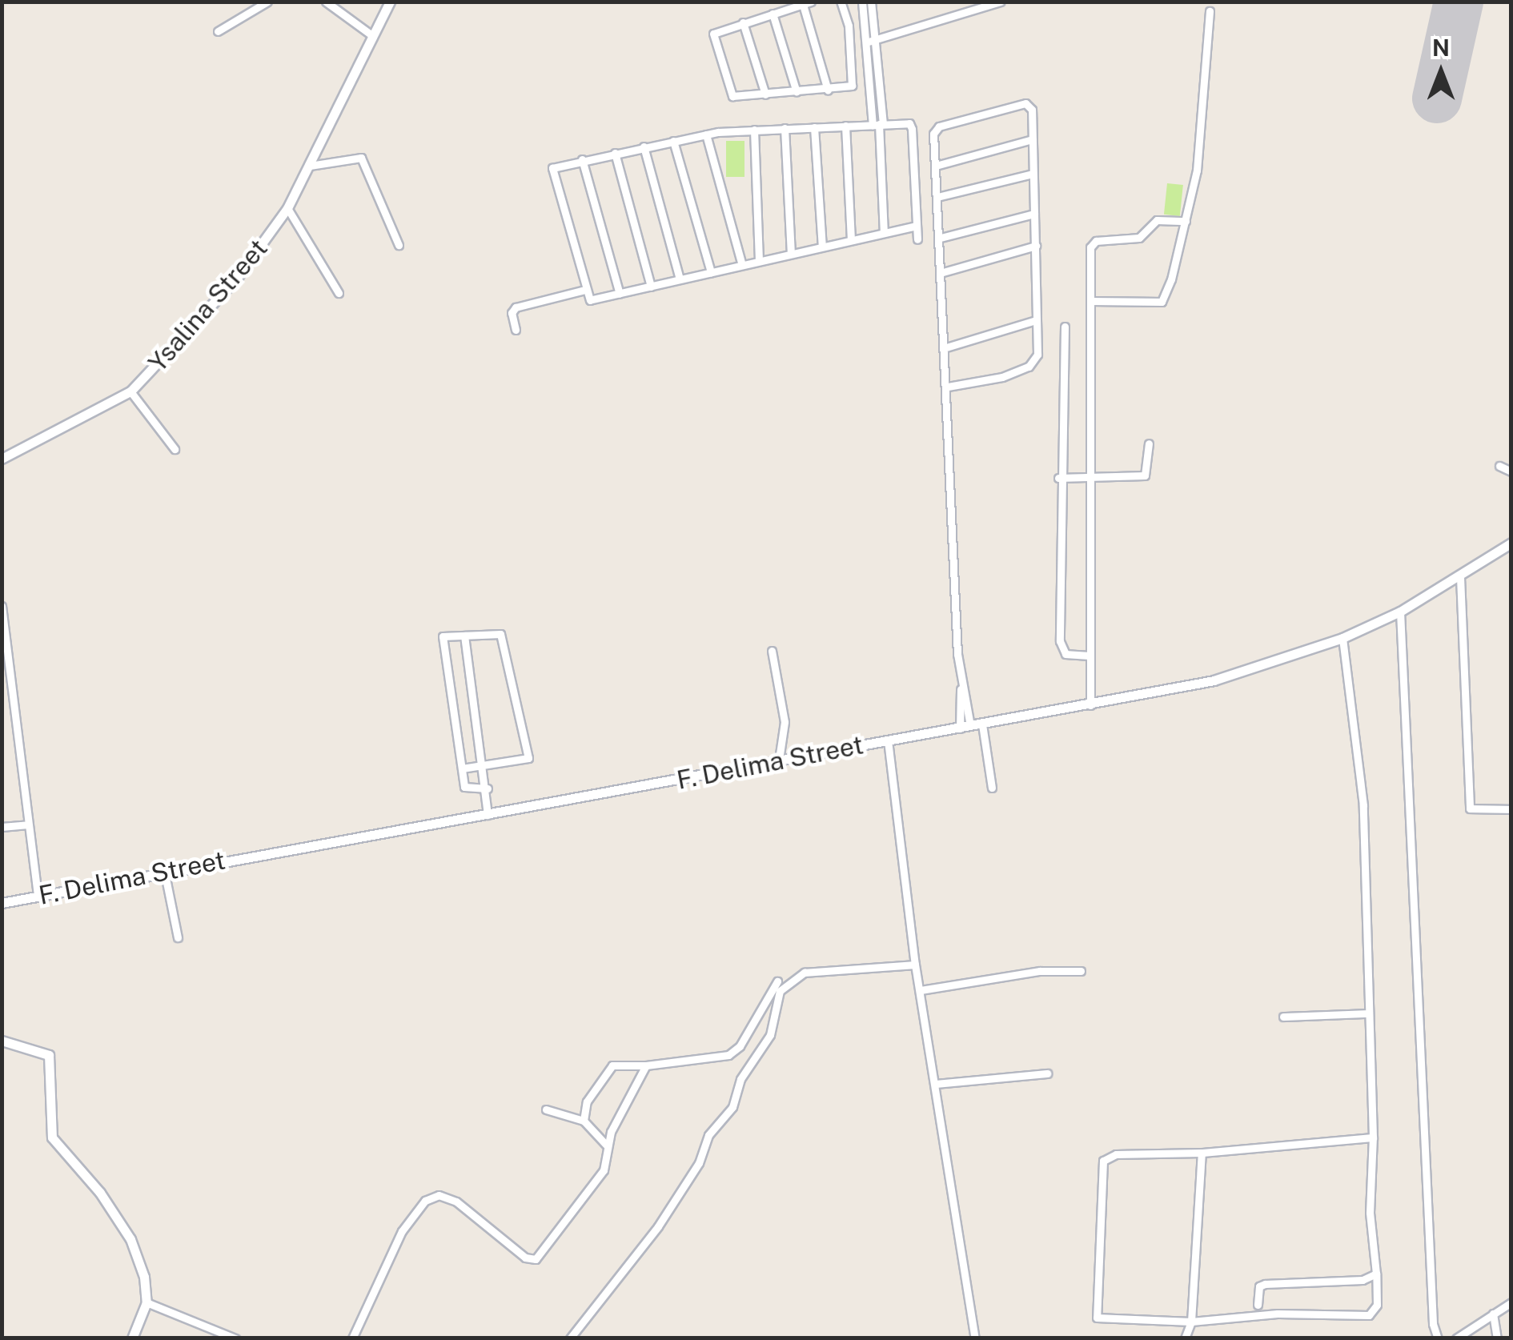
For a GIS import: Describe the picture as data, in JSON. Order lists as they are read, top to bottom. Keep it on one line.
{"streets":{"street":["Ysalina Street","F. Delima Street"]},"north":"top"}
